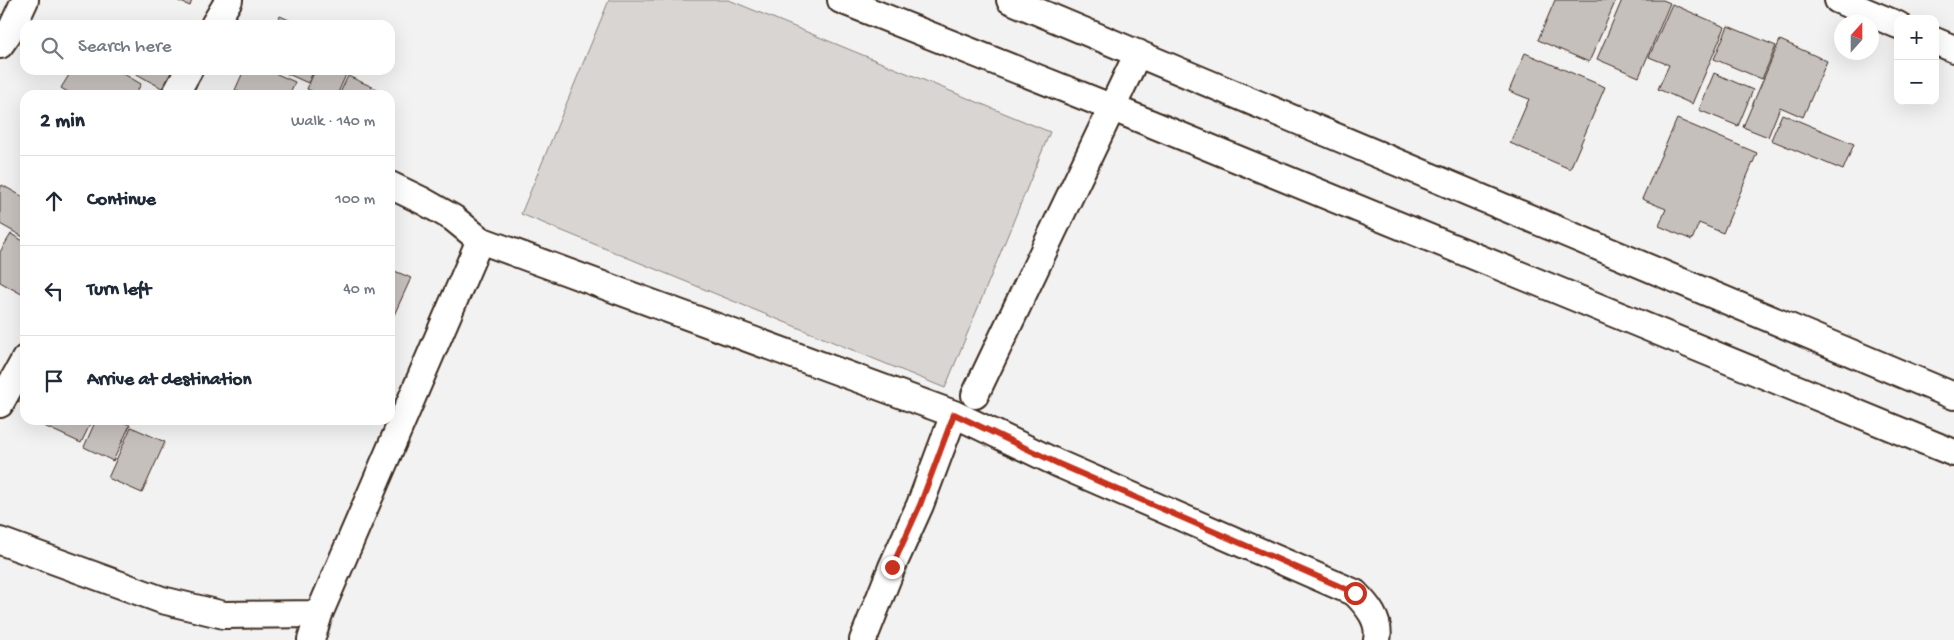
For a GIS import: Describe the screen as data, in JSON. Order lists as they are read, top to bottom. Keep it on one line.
{"north":"top","page":{"map_buttons":["+","−"],"search":"Search here","heading":["2 min","Walk · 140 m"],"list":[["Continue","100 m"],["Turn left","40 m"],"Arrive at destination"]}}
